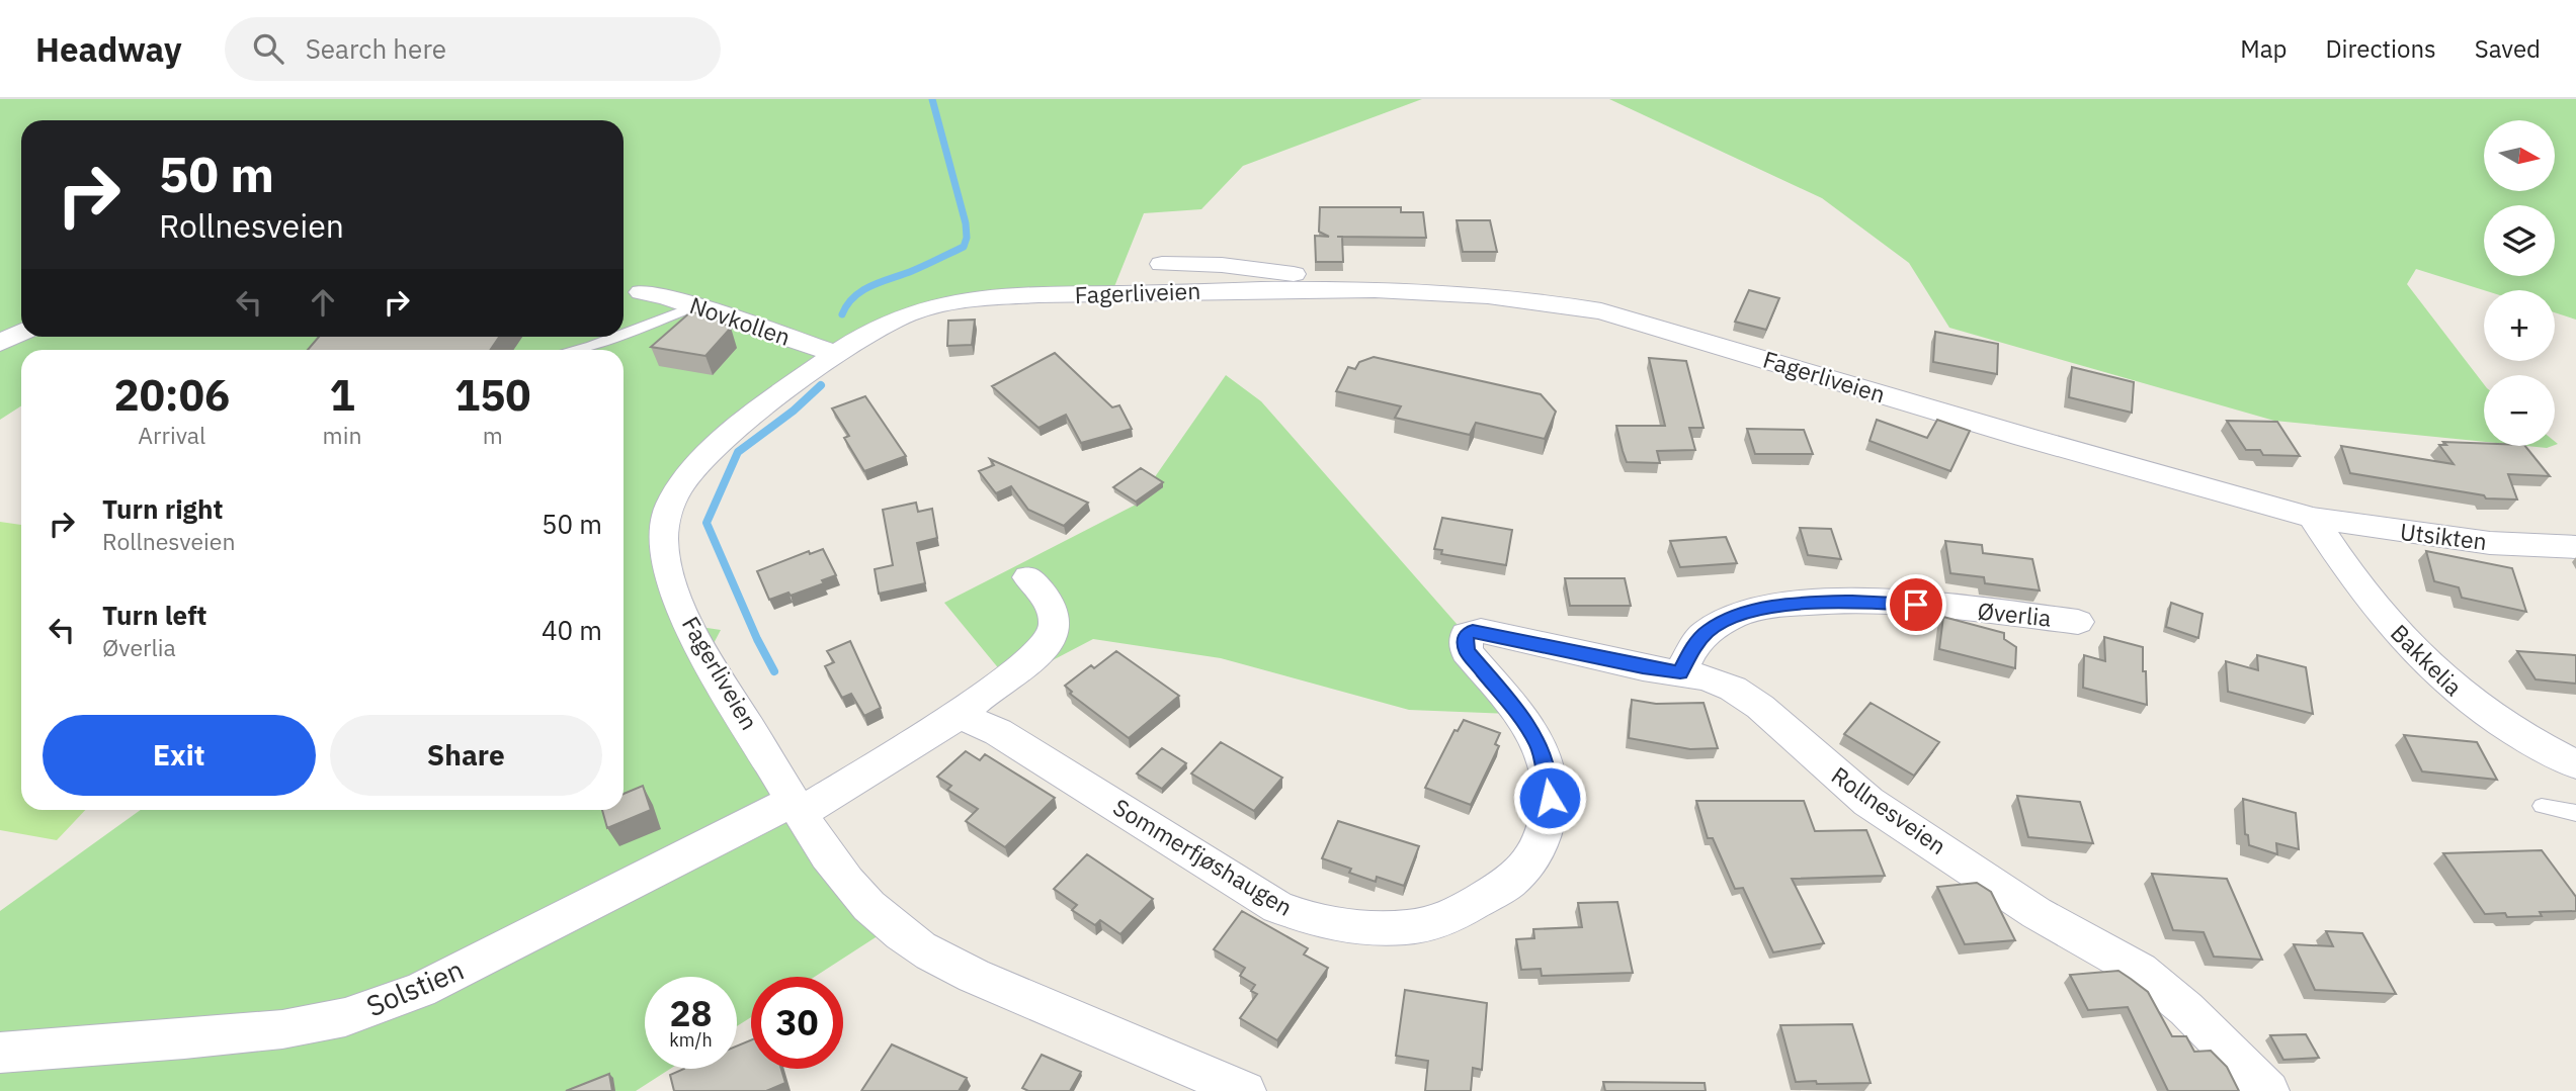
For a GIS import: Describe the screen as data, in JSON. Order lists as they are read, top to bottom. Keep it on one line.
{"streets":{"street":["Fagerliveien","Novkollen","Utsikten","Øverlia","Bakkelia","Rollnesveien","Sommerfjøshaugen","Solstien"]},"crossings":[["Fagerliveien","Novkollen"],["Fagerliveien","Utsikten"],["Fagerliveien","Bakkelia"],["Fagerliveien","Solstien"],["Utsikten","Bakkelia"],["Øverlia","Rollnesveien"],["Rollnesveien","Sommerfjøshaugen"]],"north":"right","page":{"header":"Headway","search":"Search here","nav":["Map","Directions","Saved"],"map_buttons":["+","−"],"turn":["50 m","Rollnesveien"],"eta":["20:06","Arrival","1","min","150","m"],"list":[{"name":"Turn right","note":"Rollnesveien","value":"50 m"},{"name":"Turn left","note":"Øverlia","value":"40 m"}],"buttons":["Exit","Share"],"speed":"28 km/h","limit":"30"}}
